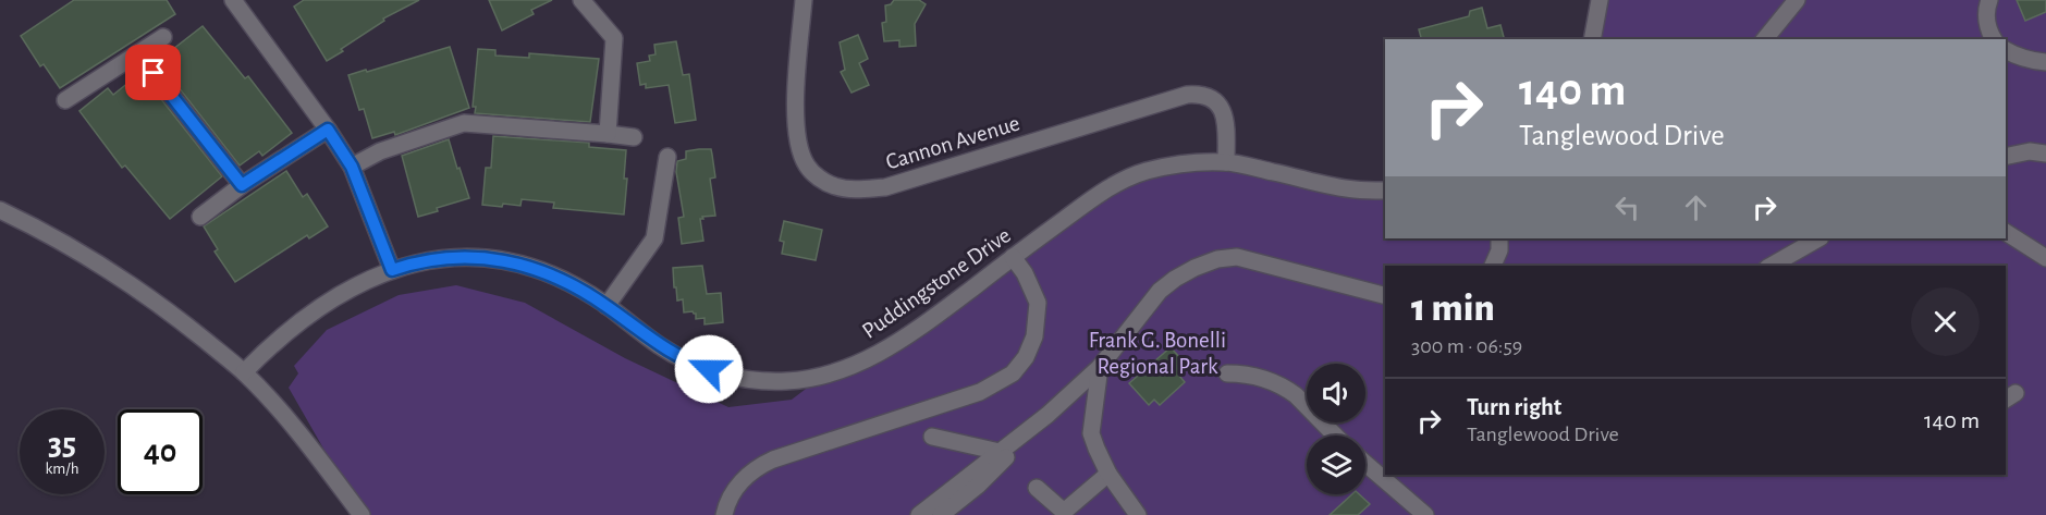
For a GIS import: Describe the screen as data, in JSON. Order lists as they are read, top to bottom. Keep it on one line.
{"streets":{"street":["Cannon Avenue","Puddingstone Drive"]},"crossings":[["Cannon Avenue","Puddingstone Drive"]],"parks":["Frank G. Bonelli Regional Park"],"page":{"turn":["140 m","Tanglewood Drive"],"heading":["1 min","300 m · 06:59"],"list":[{"name":"Turn right","note":"Tanglewood Drive","value":"140 m"}],"speed":"35 km/h","limit":"40"}}
